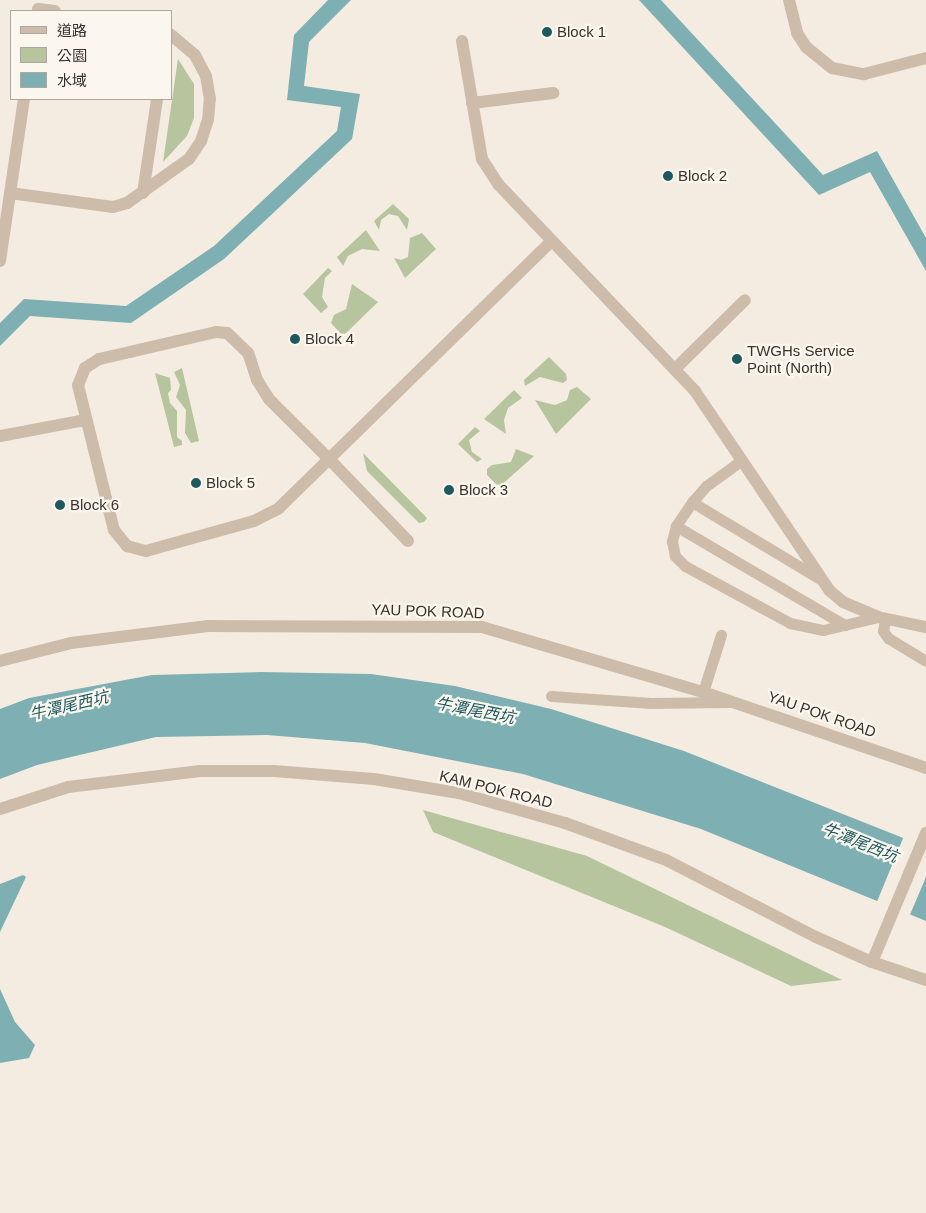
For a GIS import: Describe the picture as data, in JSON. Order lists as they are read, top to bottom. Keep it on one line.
{"streets":{"street":["YAU POK ROAD","KAM POK ROAD"]},"water":["牛潭尾西坑"],"places":["Block 1","Block 2","Block 4","TWGHs Service Point (North)","Block 5","Block 3","Block 6"],"legend":["道路","公園","水域"]}
